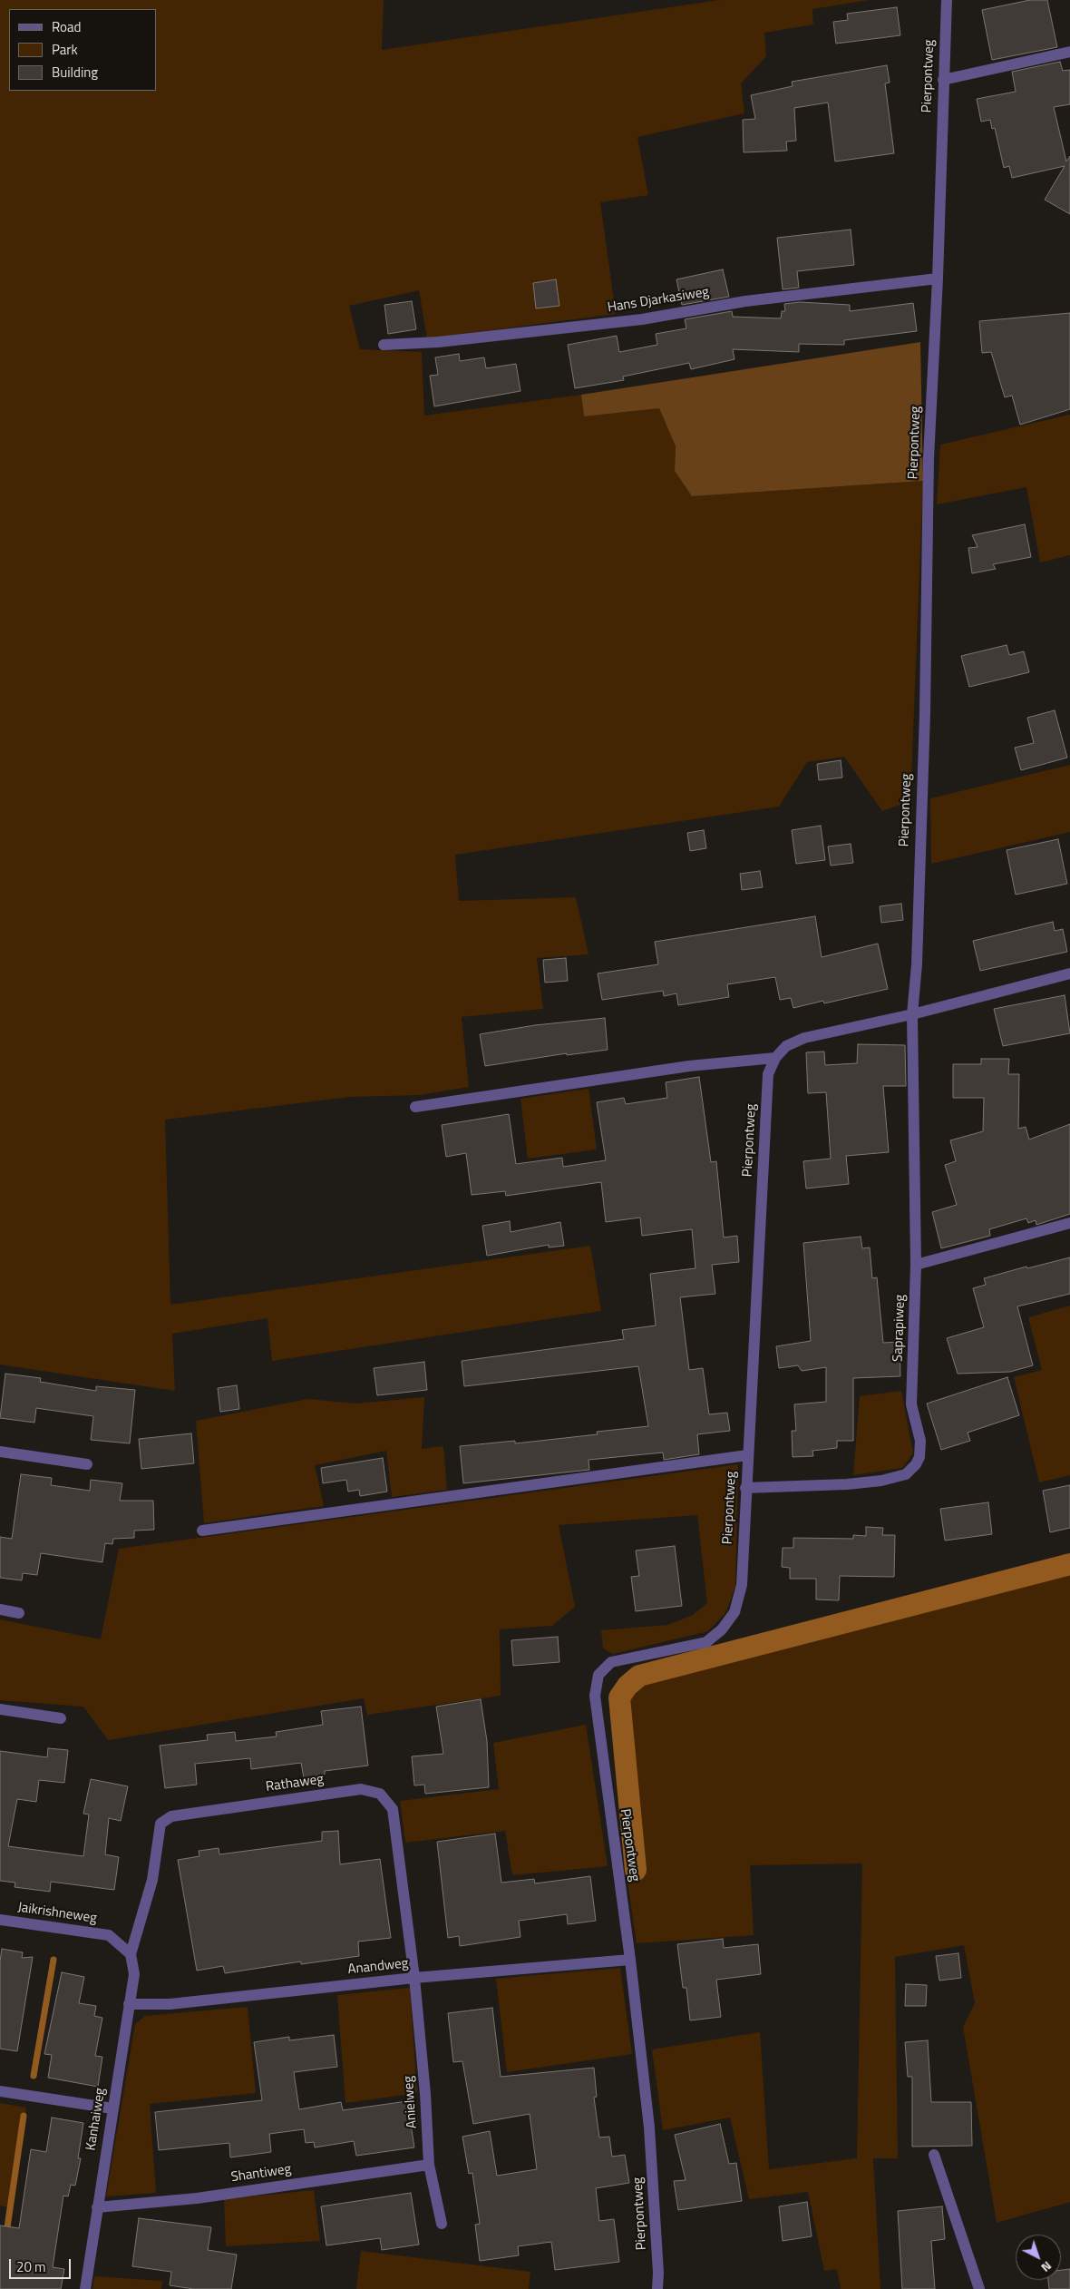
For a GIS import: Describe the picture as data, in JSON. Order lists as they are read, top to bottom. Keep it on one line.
{"streets":{"street":["Pierpontweg","Hans Djarkasiweg","Saprapiweg","Rathaweg","Jaikrishneweg","Anandweg","Anielweg","Kanhaiweg","Shantiweg"]},"crossings":[["Pierpontweg","Hans Djarkasiweg"],["Pierpontweg","Saprapiweg"],["Pierpontweg","Anandweg"],["Rathaweg","Jaikrishneweg"],["Rathaweg","Anandweg"],["Rathaweg","Anielweg"],["Rathaweg","Kanhaiweg"],["Jaikrishneweg","Kanhaiweg"],["Anandweg","Anielweg"],["Anandweg","Kanhaiweg"],["Anielweg","Shantiweg"],["Kanhaiweg","Shantiweg"]],"legend":["Road","Park","Building"],"scale_bar":"20 m","north":"bottom right"}
